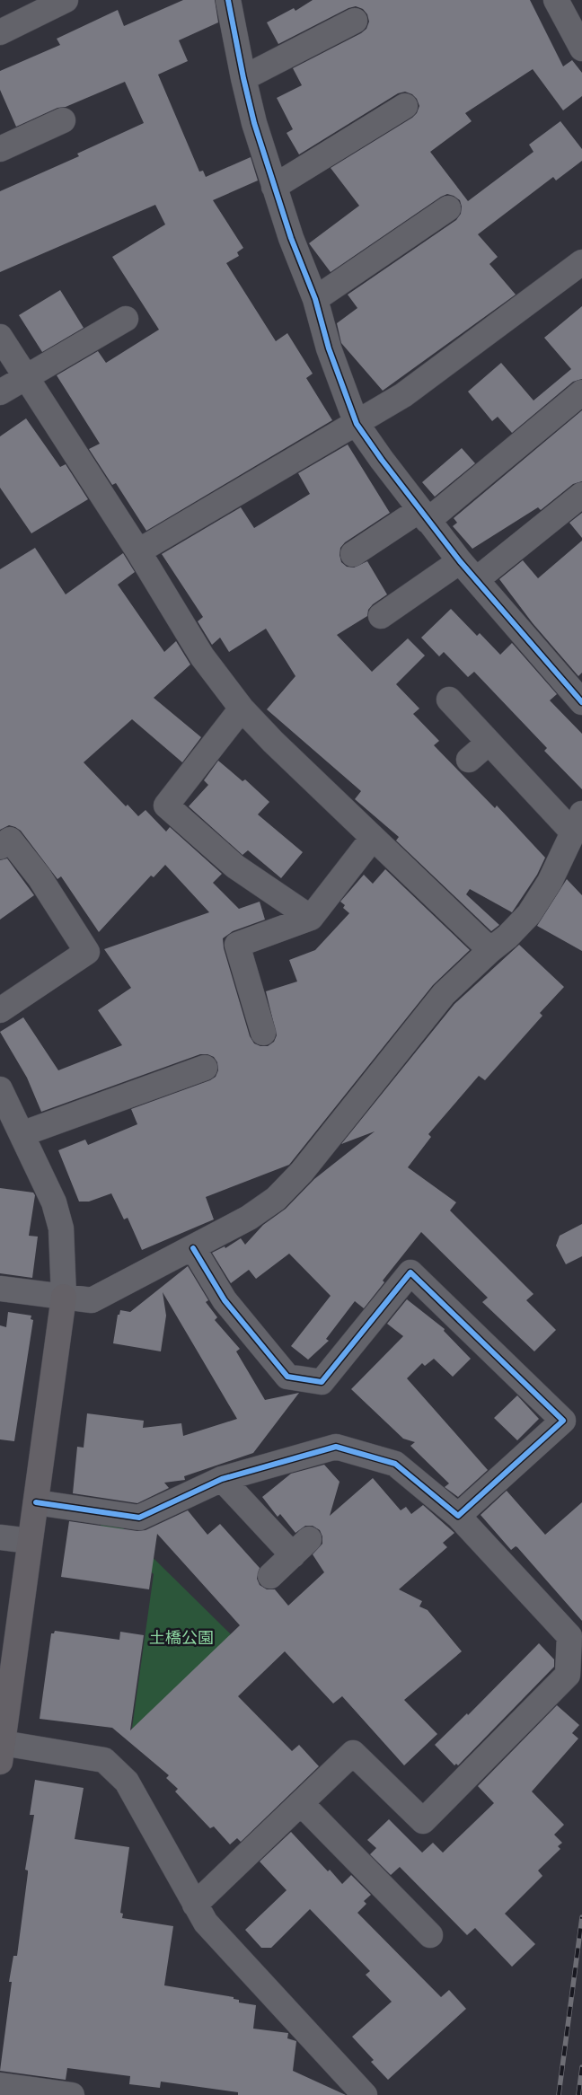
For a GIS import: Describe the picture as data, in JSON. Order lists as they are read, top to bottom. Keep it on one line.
{"parks":["土橋公園"]}
